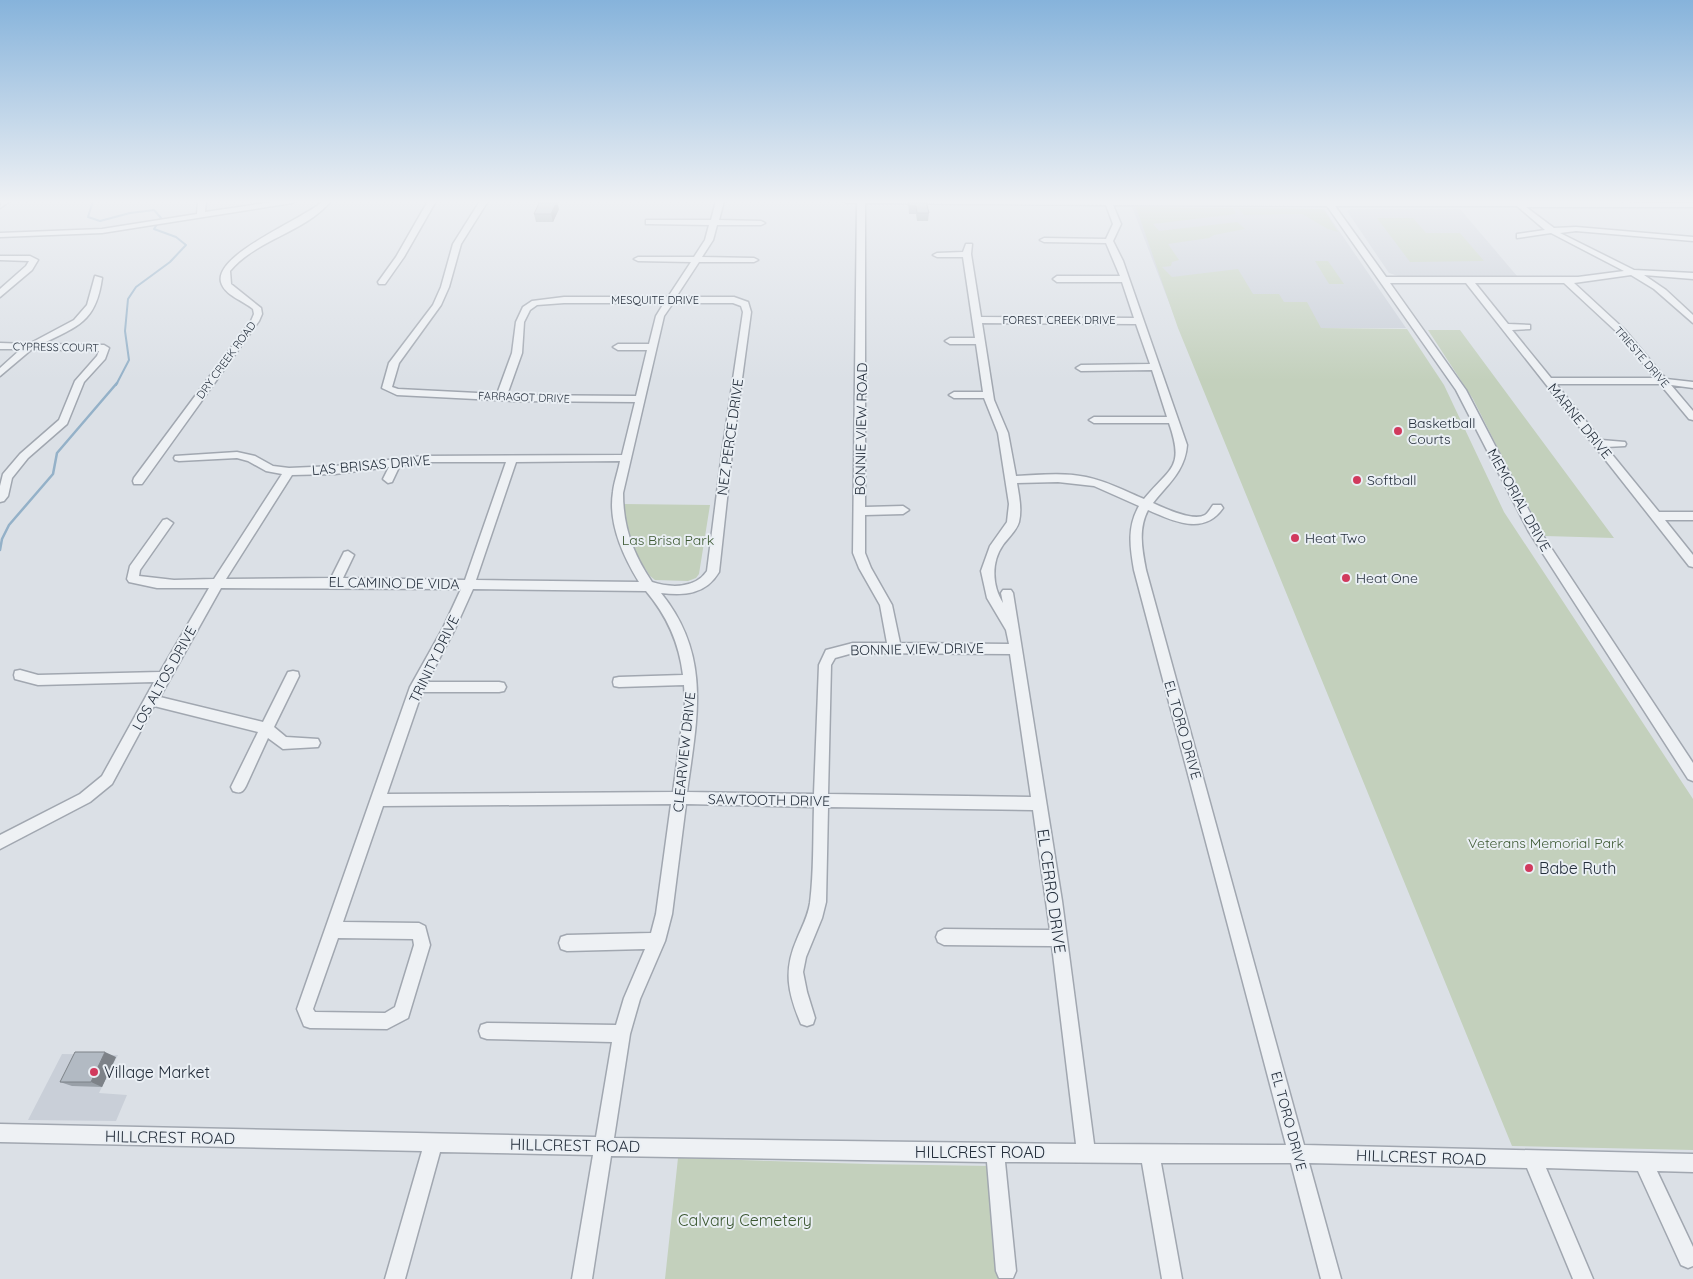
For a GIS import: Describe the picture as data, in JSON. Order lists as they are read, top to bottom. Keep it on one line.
{"streets":{"street":["MESQUITE DRIVE","FOREST CREEK DRIVE","CYPRESS COURT","TRIESTE DRIVE","DRY CREEK ROAD","FARRAGOT DRIVE","MARNE DRIVE","BONNIE VIEW ROAD","NEZ PERCE DRIVE","LAS BRISAS DRIVE","MEMORIAL DRIVE","EL CAMINO DE VIDA","BONNIE VIEW DRIVE","TRINITY DRIVE","LOS ALTOS DRIVE","EL TORO DRIVE","CLEARVIEW DRIVE","SAWTOOTH DRIVE","EL CERRO DRIVE","HILLCREST ROAD"]},"crossings":[["MESQUITE DRIVE","FARRAGOT DRIVE"],["MESQUITE DRIVE","NEZ PERCE DRIVE"],["MESQUITE DRIVE","CLEARVIEW DRIVE"],["FOREST CREEK DRIVE","EL TORO DRIVE"],["FOREST CREEK DRIVE","EL CERRO DRIVE"],["FARRAGOT DRIVE","CLEARVIEW DRIVE"],["BONNIE VIEW ROAD","BONNIE VIEW DRIVE"],["NEZ PERCE DRIVE","EL CAMINO DE VIDA"],["LAS BRISAS DRIVE","TRINITY DRIVE"],["LAS BRISAS DRIVE","LOS ALTOS DRIVE"],["LAS BRISAS DRIVE","CLEARVIEW DRIVE"],["EL CAMINO DE VIDA","TRINITY DRIVE"],["EL CAMINO DE VIDA","LOS ALTOS DRIVE"],["EL CAMINO DE VIDA","CLEARVIEW DRIVE"],["BONNIE VIEW DRIVE","SAWTOOTH DRIVE"],["BONNIE VIEW DRIVE","EL CERRO DRIVE"],["TRINITY DRIVE","SAWTOOTH DRIVE"],["EL TORO DRIVE","HILLCREST ROAD"],["CLEARVIEW DRIVE","SAWTOOTH DRIVE"],["CLEARVIEW DRIVE","HILLCREST ROAD"],["SAWTOOTH DRIVE","EL CERRO DRIVE"],["EL CERRO DRIVE","HILLCREST ROAD"]],"parks":["Las Brisa Park","Veterans Memorial Park","Calvary Cemetery"],"places":["Basketball Courts","Softball","Heat Two","Heat One","Babe Ruth","Village Market"]}
